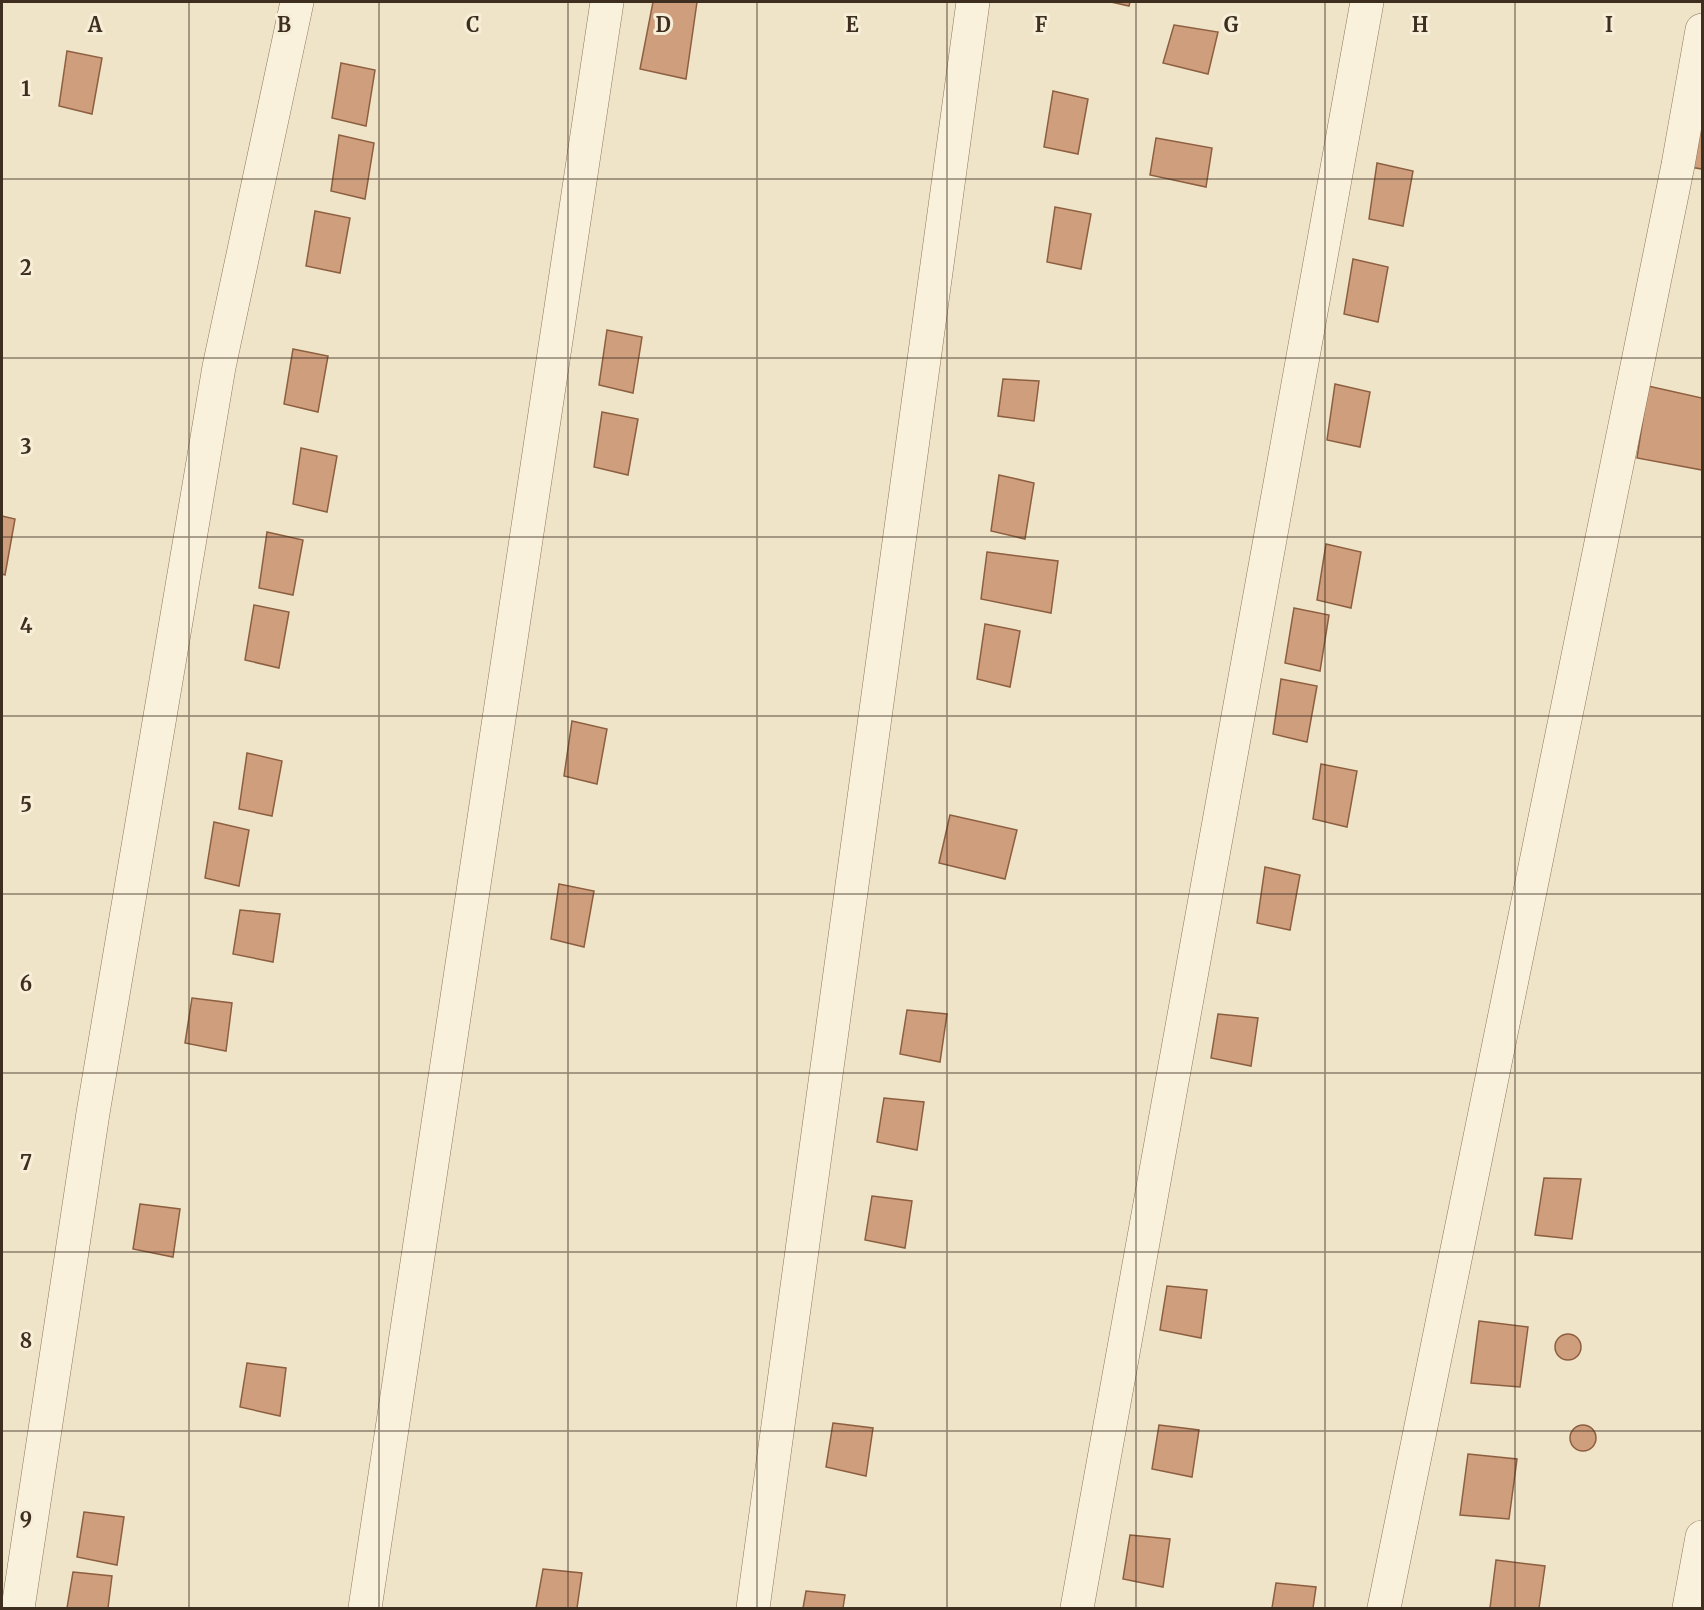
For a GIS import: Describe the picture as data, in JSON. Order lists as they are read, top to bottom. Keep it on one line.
{"grid":{"columns":["A","B","C","D","E","F","G","H","I"],"rows":["1","2","3","4","5","6","7","8","9"]}}
